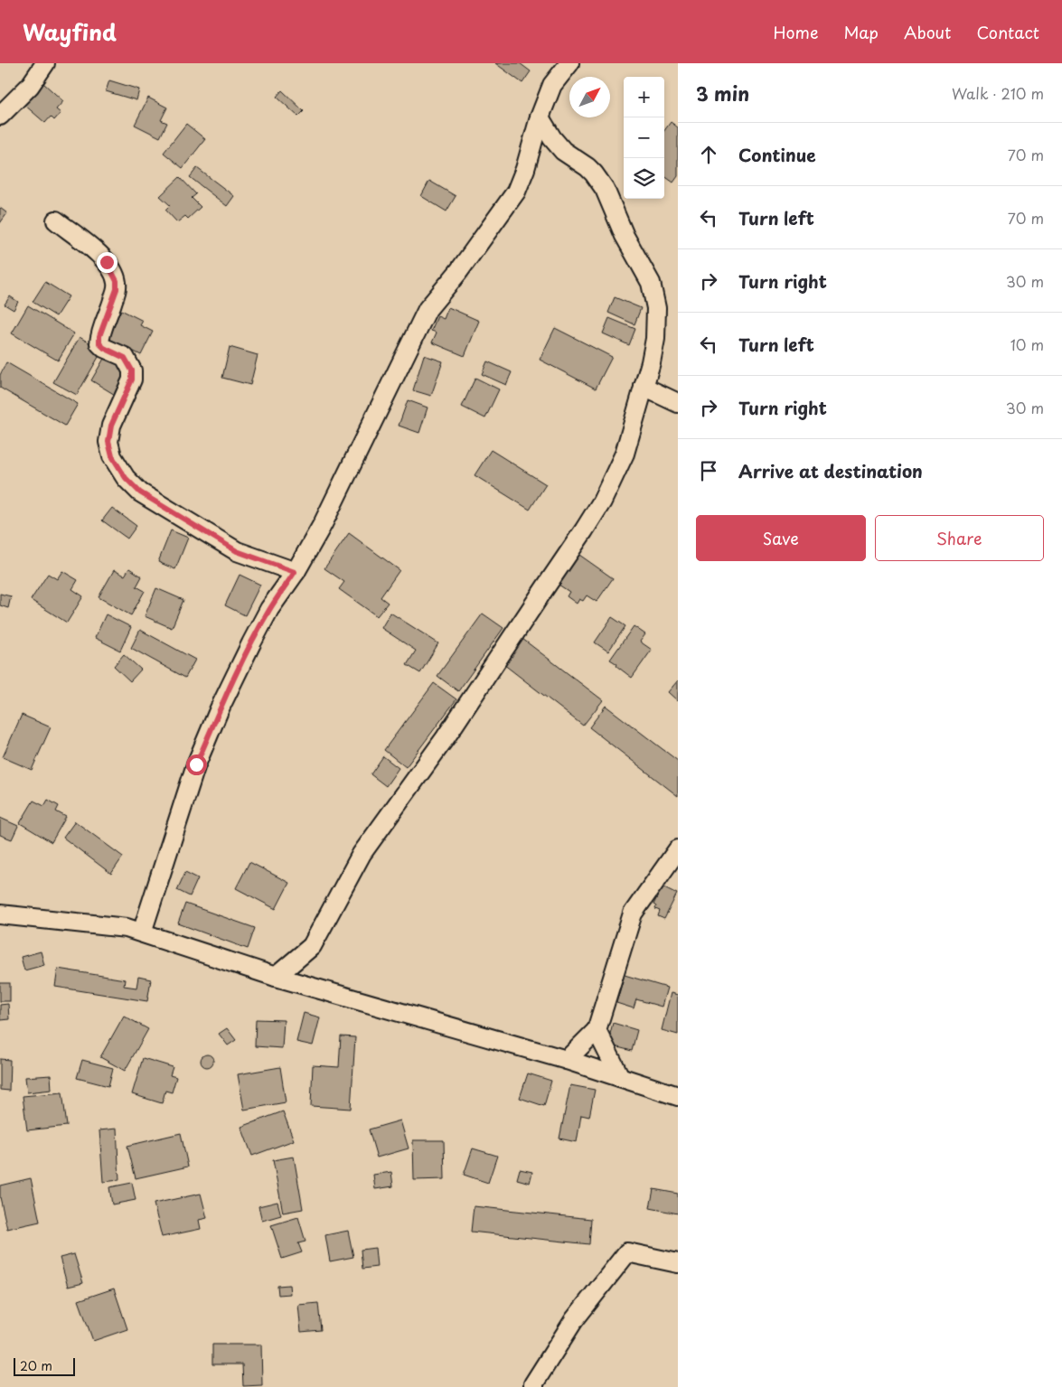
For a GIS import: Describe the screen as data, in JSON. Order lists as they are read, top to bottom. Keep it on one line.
{"scale_bar":"20 m","north":"top right","page":{"header":"Wayfind","nav":["Home","Map","About","Contact"],"heading":["3 min","Walk · 210 m"],"map_buttons":["+","−"],"list":[["Continue","70 m"],["Turn left","70 m"],["Turn right","30 m"],["Turn left","10 m"],["Turn right","30 m"],"Arrive at destination"],"buttons":["Save","Share"],"scale":"20 m"}}
